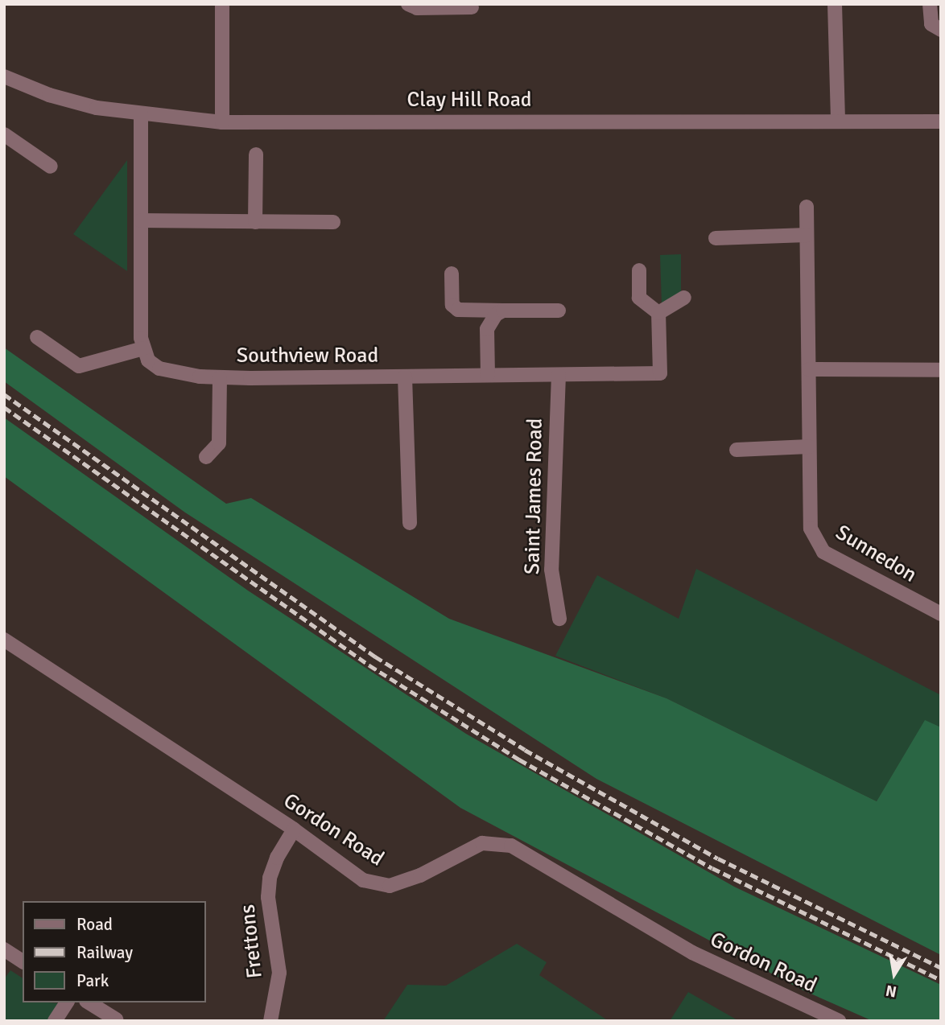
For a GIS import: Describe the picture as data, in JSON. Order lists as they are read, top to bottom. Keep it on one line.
{"streets":{"street":["Clay Hill Road","Southview Road","Saint James Road","Sunnedon","Gordon Road","Frettons"]},"crossings":[["Southview Road","Saint James Road"],["Gordon Road","Frettons"]],"legend":["Road","Railway","Park"],"north":"bottom"}
